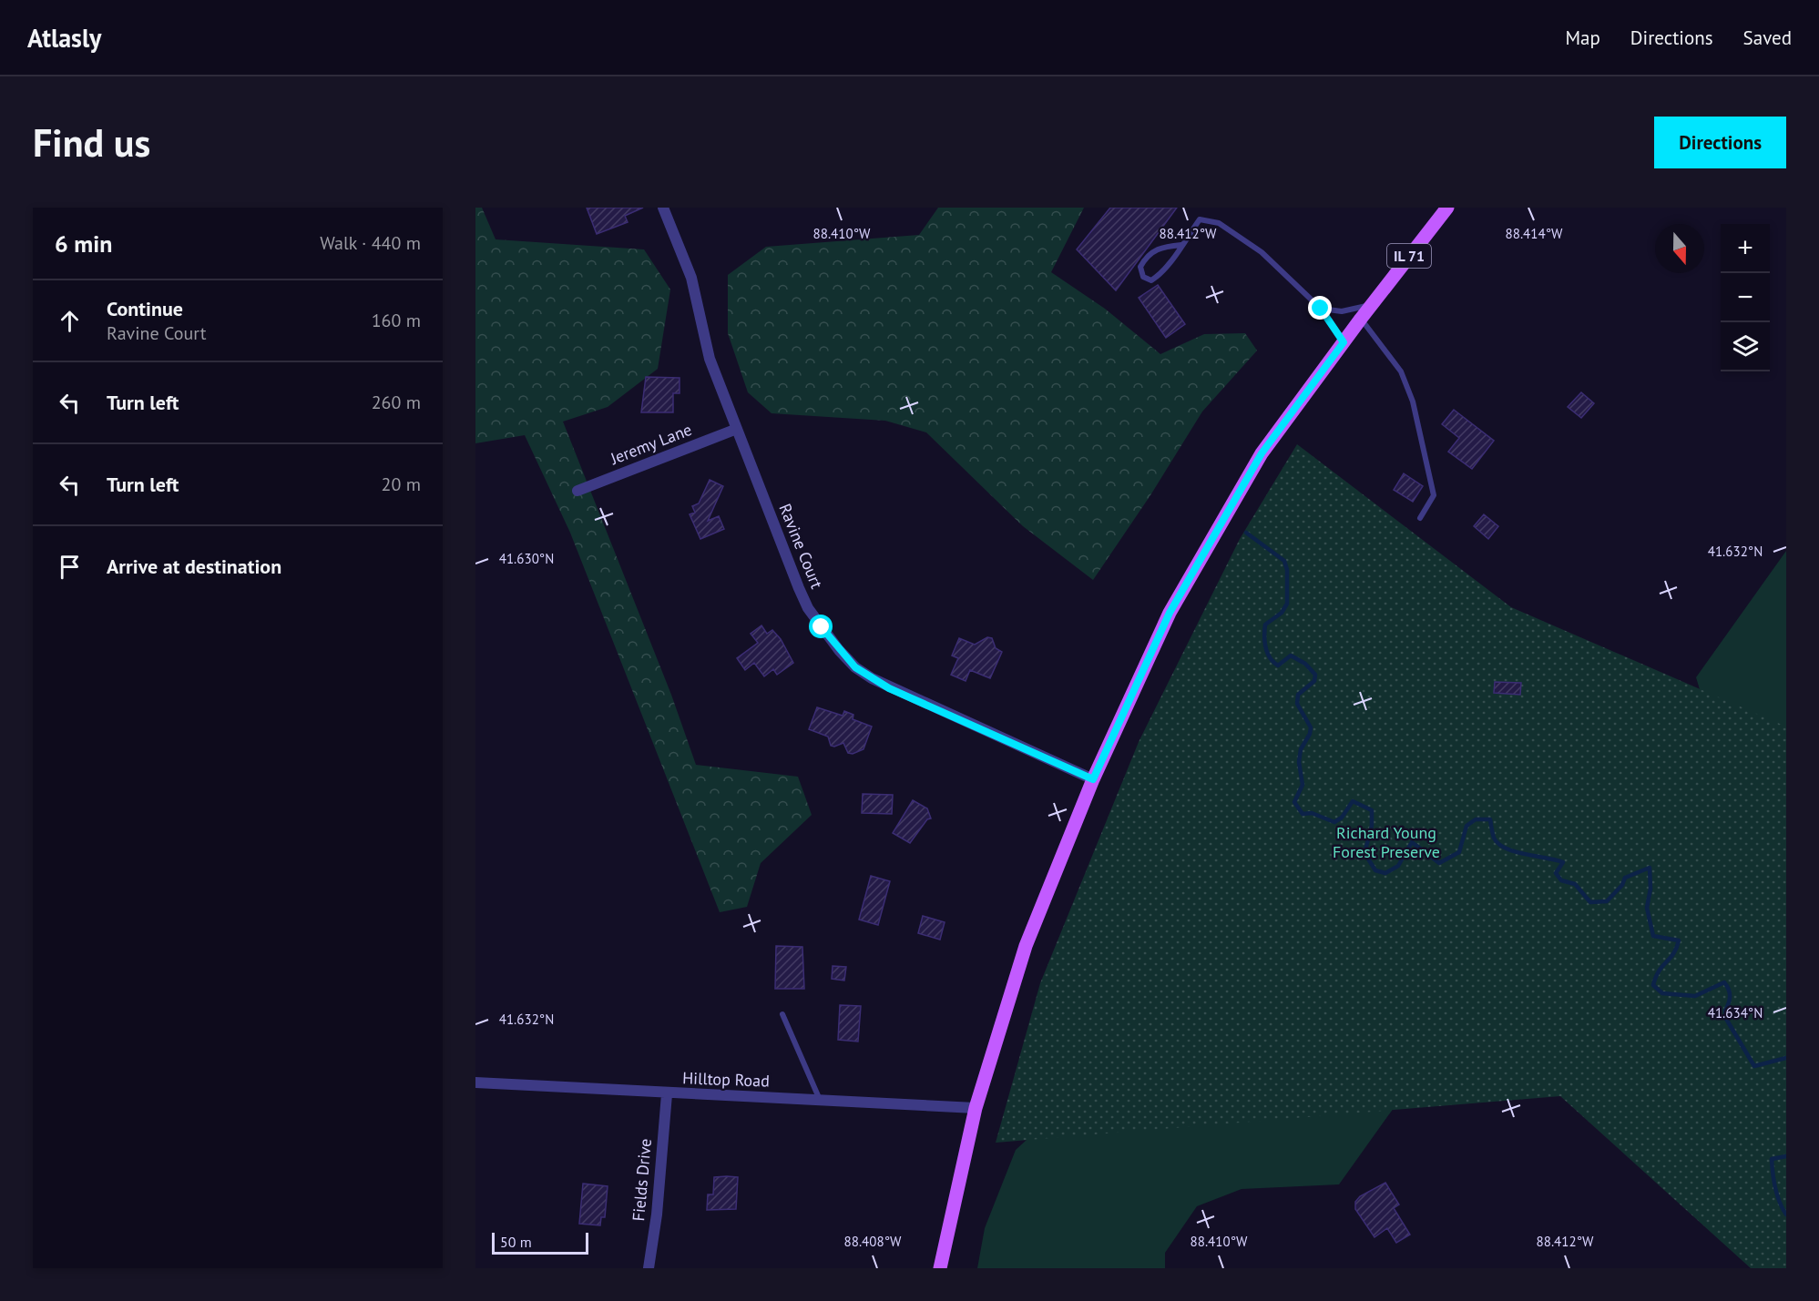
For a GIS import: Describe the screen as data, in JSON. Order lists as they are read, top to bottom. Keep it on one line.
{"streets":{"main road":["IL 71"],"street":["Jeremy Lane","Ravine Court","Hilltop Road","Fields Drive"]},"crossings":[["IL 71","Ravine Court"],["IL 71","Hilltop Road"],["Jeremy Lane","Ravine Court"],["Hilltop Road","Fields Drive"]],"parks":["Richard Young Forest Preserve"],"scale_bar":"50 m","north":"bottom","page":{"header":"Atlasly","nav":["Map","Directions","Saved"],"buttons":"Directions","title":"Find us","heading":["6 min","Walk · 440 m"],"map_buttons":["+","−"],"list":[["Continue","Ravine Court","160 m"],["Turn left","260 m"],["Turn left","20 m"],"Arrive at destination"],"scale":"50 m"},"coordinates":["88.414°W","88.410°W","88.412°W","41.632°N","41.630°N","41.634°N","88.408°W"]}
